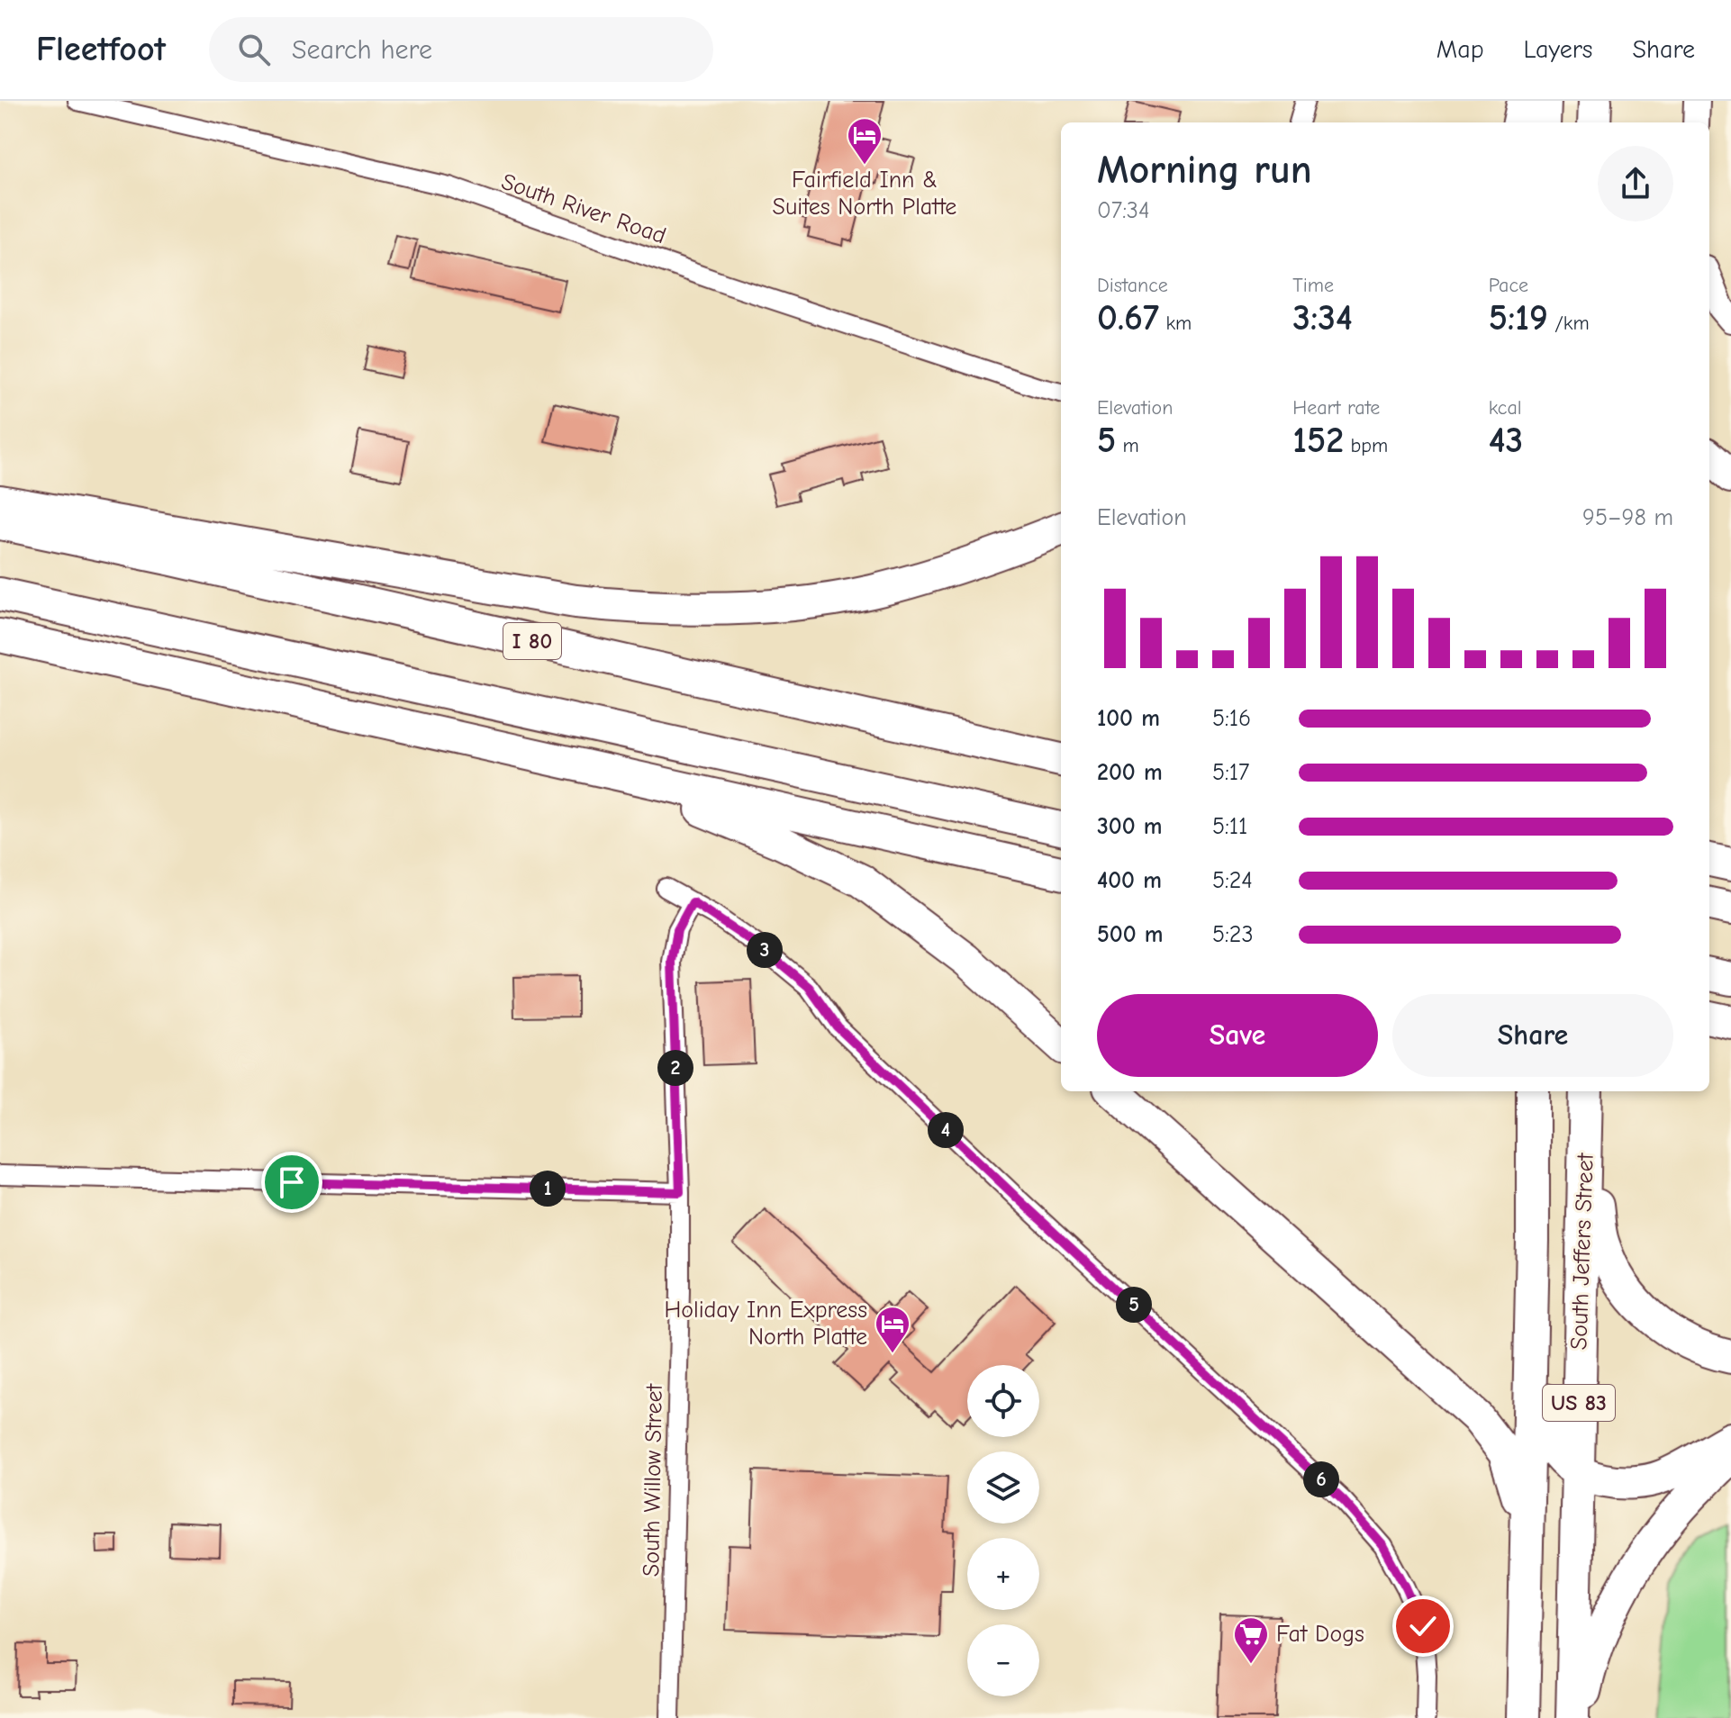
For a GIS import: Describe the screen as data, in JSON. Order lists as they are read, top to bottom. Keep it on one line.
{"streets":{"highway":["I 80","South Jeffers Street","US 83"],"street":["South River Road","South Willow Street"]},"places":{"hotel":["Fairfield Inn & Suites North Platte","Holiday Inn Express North Platte"],"supermarket":["Fat Dogs"]},"page":{"header":"Fleetfoot","search":"Search here","nav":["Map","Layers","Share"],"heading":["Morning run","07:34"],"stats":[["Distance","0.67 km"],["Time","3:34"],["Pace","5:19 /km"],["Elevation","5 m"],["Heart rate","152 bpm"],["kcal","43"]],"chart":["Elevation","95–98 m"],"list":[{"name":"100 m","note":"5:16"},{"name":"200 m","note":"5:17"},{"name":"300 m","note":"5:11"},{"name":"400 m","note":"5:24"},{"name":"500 m","note":"5:23"}],"pins":["3","2","4","1","5","6"],"buttons":["Save","Share"],"map_buttons":["+","−"]}}
